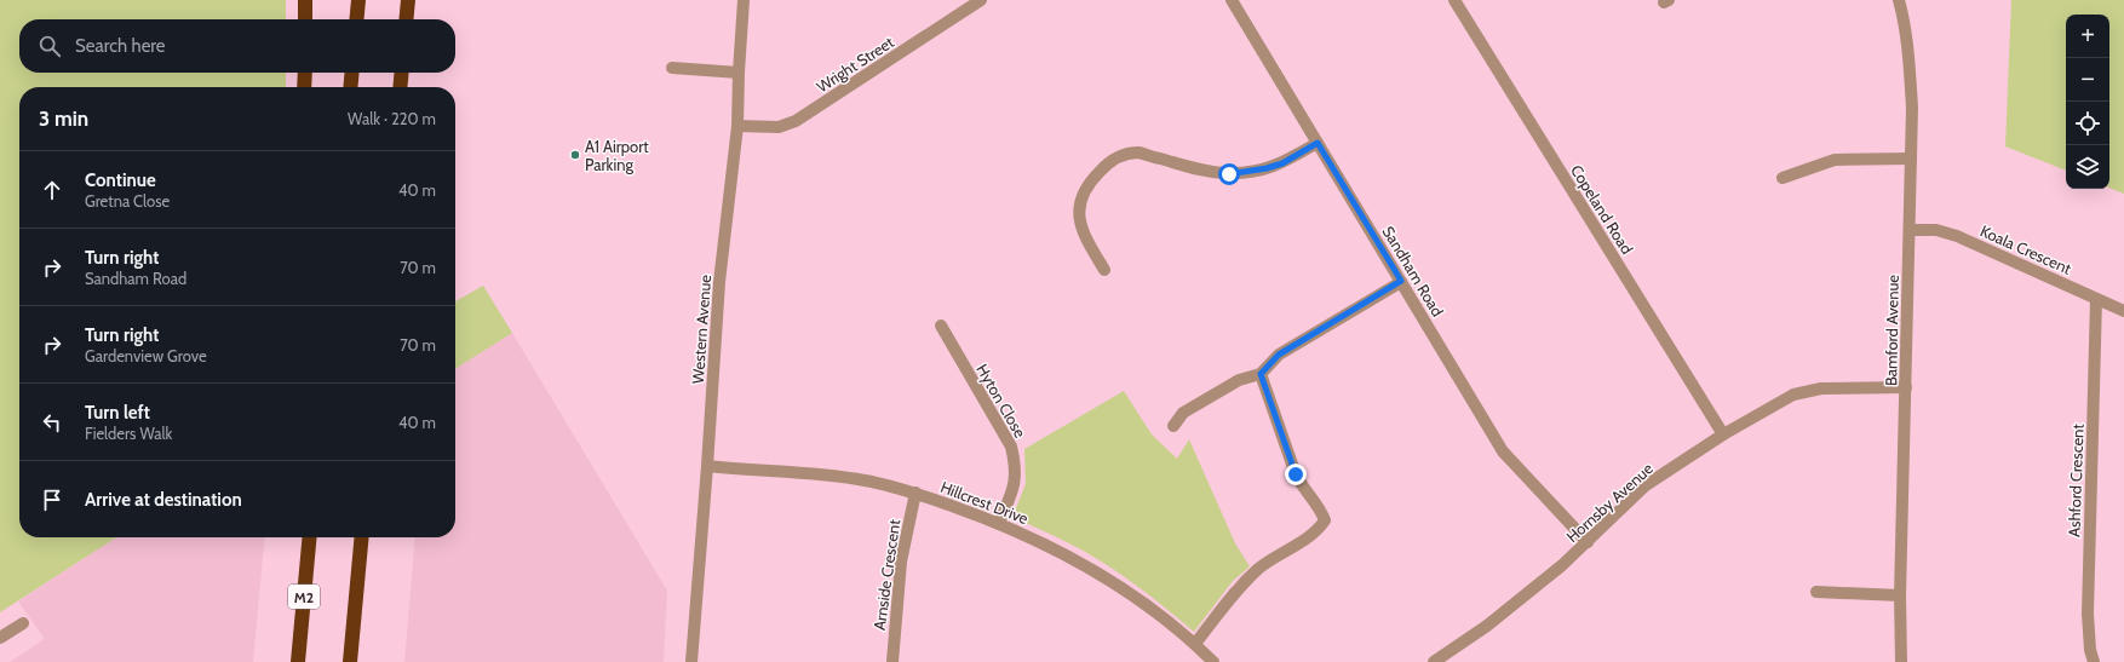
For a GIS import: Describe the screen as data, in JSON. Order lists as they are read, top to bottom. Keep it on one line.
{"streets":{"highway":["M2"],"street":["Wright Street","Copeland Road","Koala Crescent","Sandham Road","Western Avenue","Bamford Avenue","Hyton Close","Ashford Crescent","Hillcrest Drive","Hornsby Avenue","Arnside Crescent"]},"crossings":[["Wright Street","Western Avenue"],["Copeland Road","Hornsby Avenue"],["Koala Crescent","Bamford Avenue"],["Koala Crescent","Ashford Crescent"],["Sandham Road","Hornsby Avenue"],["Western Avenue","Hillcrest Drive"],["Bamford Avenue","Hornsby Avenue"],["Hyton Close","Hillcrest Drive"],["Hillcrest Drive","Arnside Crescent"]],"places":["A1 Airport Parking"],"page":{"map_buttons":["+","−"],"search":"Search here","heading":["3 min","Walk · 220 m"],"list":[["Continue","Gretna Close","40 m"],["Turn right","Sandham Road","70 m"],["Turn right","Gardenview Grove","70 m"],["Turn left","Fielders Walk","40 m"],"Arrive at destination"]}}
